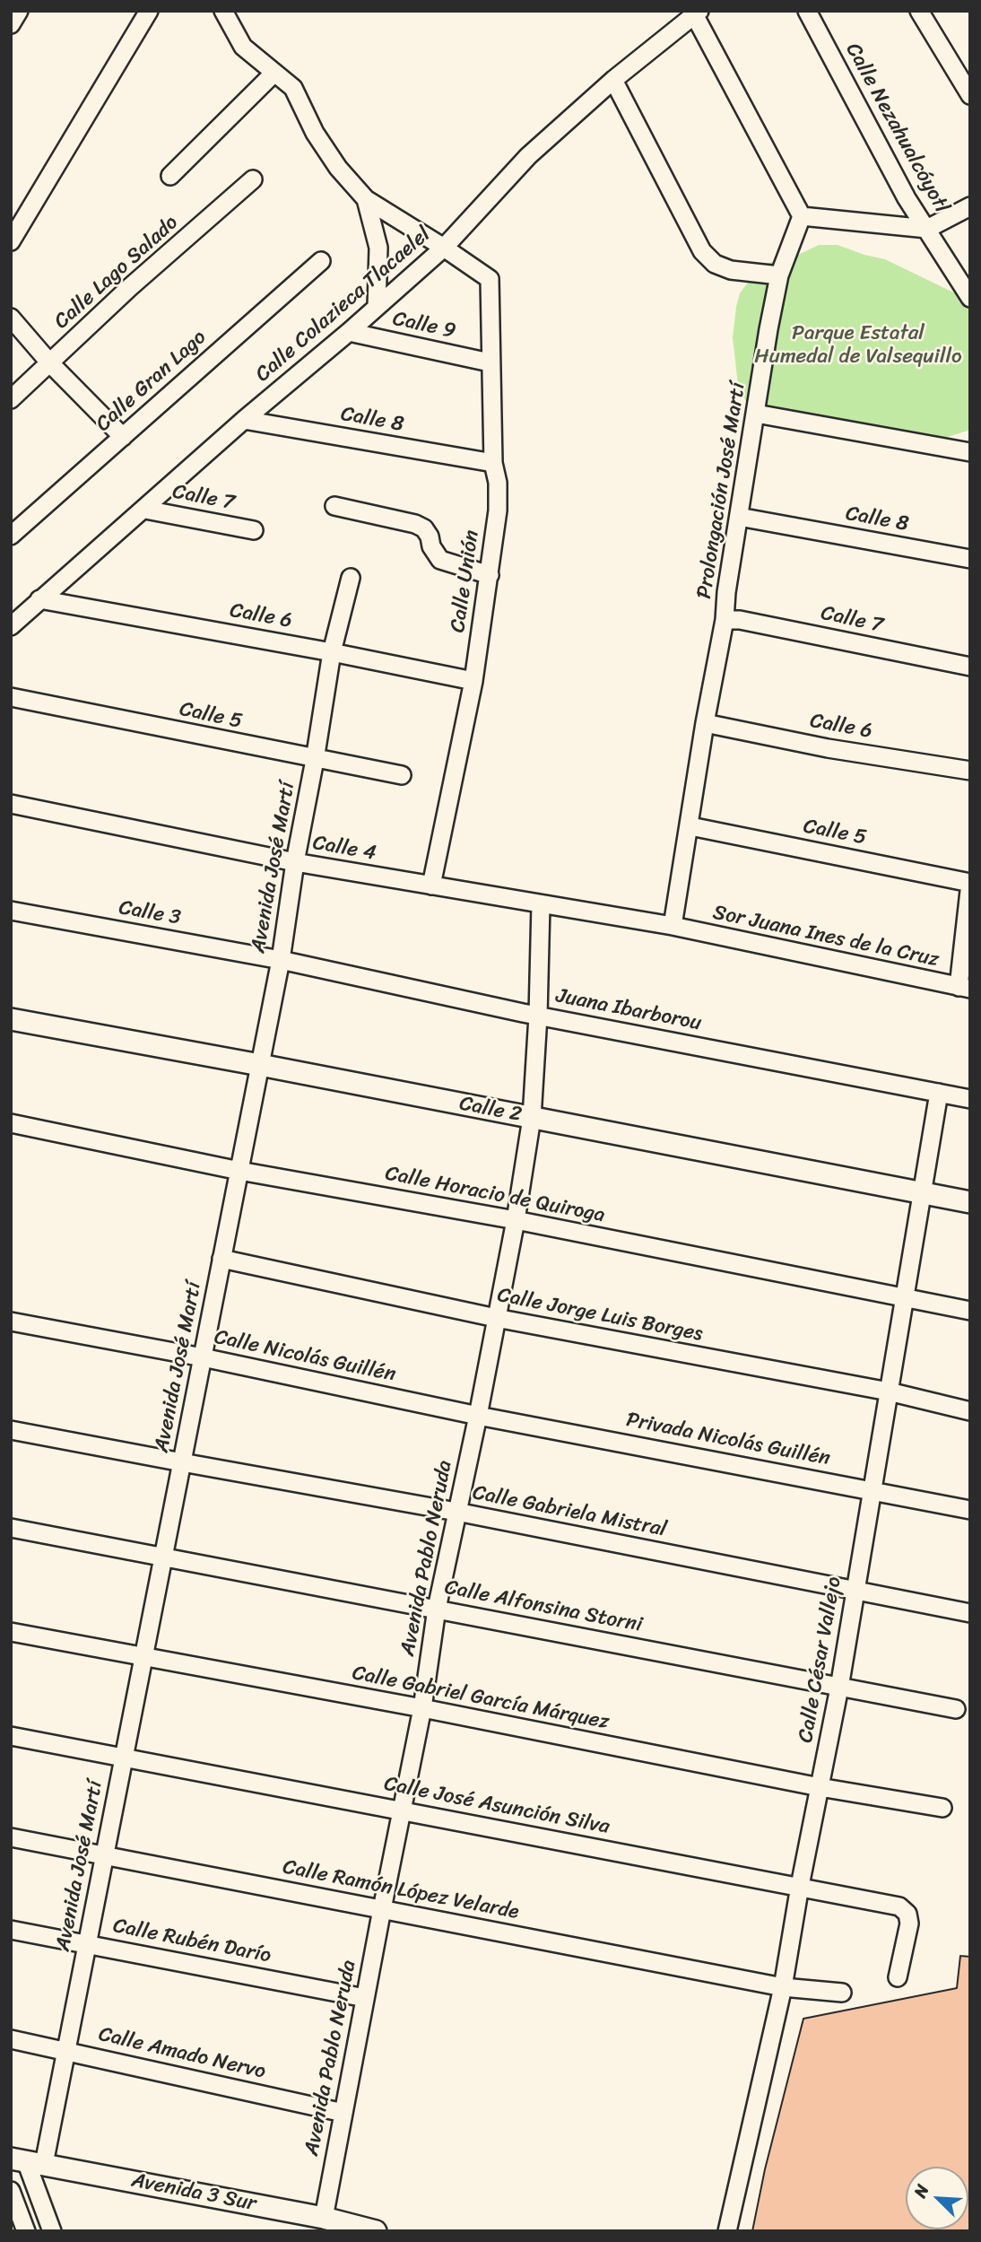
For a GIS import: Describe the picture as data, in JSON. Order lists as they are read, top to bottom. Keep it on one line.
{"streets":{"street":["Calle Nezahualcóyotl","Calle Lago Salado","Calle Colazieca Tlacaelel","Calle 9","Calle Gran Lago","Calle 8","Prolongación José Martí","Calle 7","Calle Unión","Calle 6","Calle 5","Calle 4","Avenida José Martí","Calle 3","Sor Juana Ines de la Cruz","Juana Ibarborou","Calle 2","Calle Horacio de Quiroga","Calle Jorge Luis Borges","Calle Nicolás Guillén","Privada Nicolás Guillén","Calle Gabriela Mistral","Avenida Pablo Neruda","Calle Alfonsina Storni","Calle César Vallejo","Calle Gabriel García Márquez","Calle José Asunción Silva","Calle Ramón López Velarde","Calle Rubén Darío","Calle Amado Nervo","Avenida 3 Sur"]},"crossings":[["Calle Colazieca Tlacaelel","Calle 9"],["Calle Colazieca Tlacaelel","Calle 8"],["Calle Colazieca Tlacaelel","Calle 7"],["Calle Colazieca Tlacaelel","Calle Unión"],["Calle Colazieca Tlacaelel","Calle 6"],["Calle 9","Calle Unión"],["Calle 8","Prolongación José Martí"],["Calle 8","Calle Unión"],["Prolongación José Martí","Calle 7"],["Prolongación José Martí","Calle 6"],["Prolongación José Martí","Calle 5"],["Prolongación José Martí","Calle 4"],["Prolongación José Martí","Sor Juana Ines de la Cruz"],["Calle Unión","Calle 6"],["Calle Unión","Calle 4"],["Calle 6","Avenida José Martí"],["Calle 5","Avenida José Martí"],["Calle 4","Avenida José Martí"],["Calle 4","Sor Juana Ines de la Cruz"],["Calle 4","Avenida Pablo Neruda"],["Avenida José Martí","Calle 3"],["Avenida José Martí","Juana Ibarborou"],["Avenida José Martí","Calle 2"],["Avenida José Martí","Calle Horacio de Quiroga"],["Avenida José Martí","Calle Jorge Luis Borges"],["Avenida José Martí","Calle Nicolás Guillén"],["Avenida José Martí","Calle Gabriela Mistral"],["Avenida José Martí","Calle Alfonsina Storni"],["Avenida José Martí","Calle Gabriel García Márquez"],["Avenida José Martí","Calle José Asunción Silva"],["Avenida José Martí","Calle Ramón López Velarde"],["Avenida José Martí","Calle Rubén Darío"],["Avenida José Martí","Calle Amado Nervo"],["Avenida José Martí","Avenida 3 Sur"],["Calle 3","Juana Ibarborou"],["Juana Ibarborou","Avenida Pablo Neruda"],["Juana Ibarborou","Calle César Vallejo"],["Calle 2","Avenida Pablo Neruda"],["Calle 2","Calle César Vallejo"],["Calle Horacio de Quiroga","Avenida Pablo Neruda"],["Calle Horacio de Quiroga","Calle César Vallejo"],["Calle Jorge Luis Borges","Avenida Pablo Neruda"],["Calle Jorge Luis Borges","Calle César Vallejo"],["Calle Nicolás Guillén","Privada Nicolás Guillén"],["Calle Nicolás Guillén","Avenida Pablo Neruda"],["Privada Nicolás Guillén","Avenida Pablo Neruda"],["Privada Nicolás Guillén","Calle César Vallejo"],["Calle Gabriela Mistral","Avenida Pablo Neruda"],["Calle Gabriela Mistral","Calle César Vallejo"],["Avenida Pablo Neruda","Calle Alfonsina Storni"],["Avenida Pablo Neruda","Calle Gabriel García Márquez"],["Avenida Pablo Neruda","Calle José Asunción Silva"],["Avenida Pablo Neruda","Calle Ramón López Velarde"],["Avenida Pablo Neruda","Calle Rubén Darío"],["Avenida Pablo Neruda","Calle Amado Nervo"],["Avenida Pablo Neruda","Avenida 3 Sur"],["Calle Alfonsina Storni","Calle César Vallejo"],["Calle César Vallejo","Calle Gabriel García Márquez"],["Calle César Vallejo","Calle José Asunción Silva"],["Calle César Vallejo","Calle Ramón López Velarde"]],"parks":["Parque Estatal Humedal de Valsequillo"],"north":"top left"}
